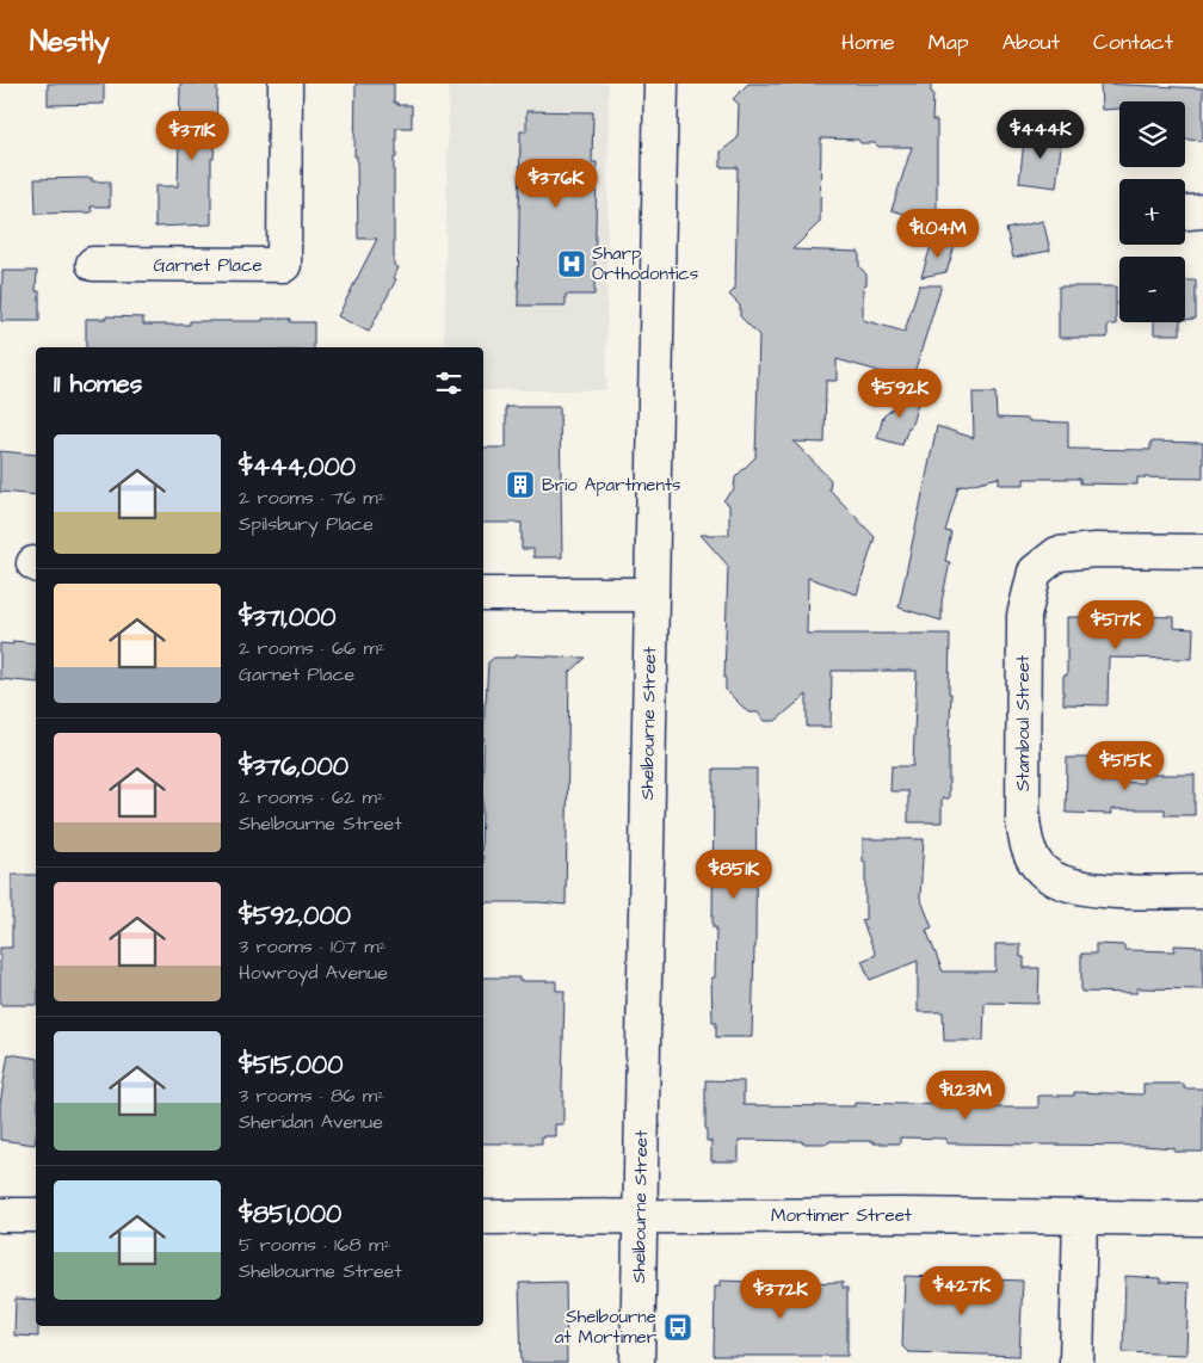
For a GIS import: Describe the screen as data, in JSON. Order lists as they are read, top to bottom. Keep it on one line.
{"streets":{"street":["Garnet Place","Shelbourne Street","Stamboul Street","Mortimer Street"]},"crossings":[["Shelbourne Street","Mortimer Street"]],"places":{"hospital":["Sharp Orthodontics"],"building":["Brio Apartments"],"bus stop":["Shelbourne at Mortimer"]},"page":{"header":"Nestly","nav":["Home","Map","About","Contact"],"map_buttons":["+","−"],"price":["$444K","$371K","$376K","$1.04M","$592K","$517K","$515K","$851K","$1.23M","$427K","$372K"],"heading":"11 homes","list":[{"name":"$444,000","note":"2 rooms · 76 m² · Spilsbury Place"},{"name":"$371,000","note":"2 rooms · 66 m² · Garnet Place"},{"name":"$376,000","note":"2 rooms · 62 m² · Shelbourne Street"},{"name":"$592,000","note":"3 rooms · 107 m² · Howroyd Avenue"},{"name":"$515,000","note":"3 rooms · 86 m² · Sheridan Avenue"},{"name":"$851,000","note":"5 rooms · 168 m² · Shelbourne Street"}]}}
